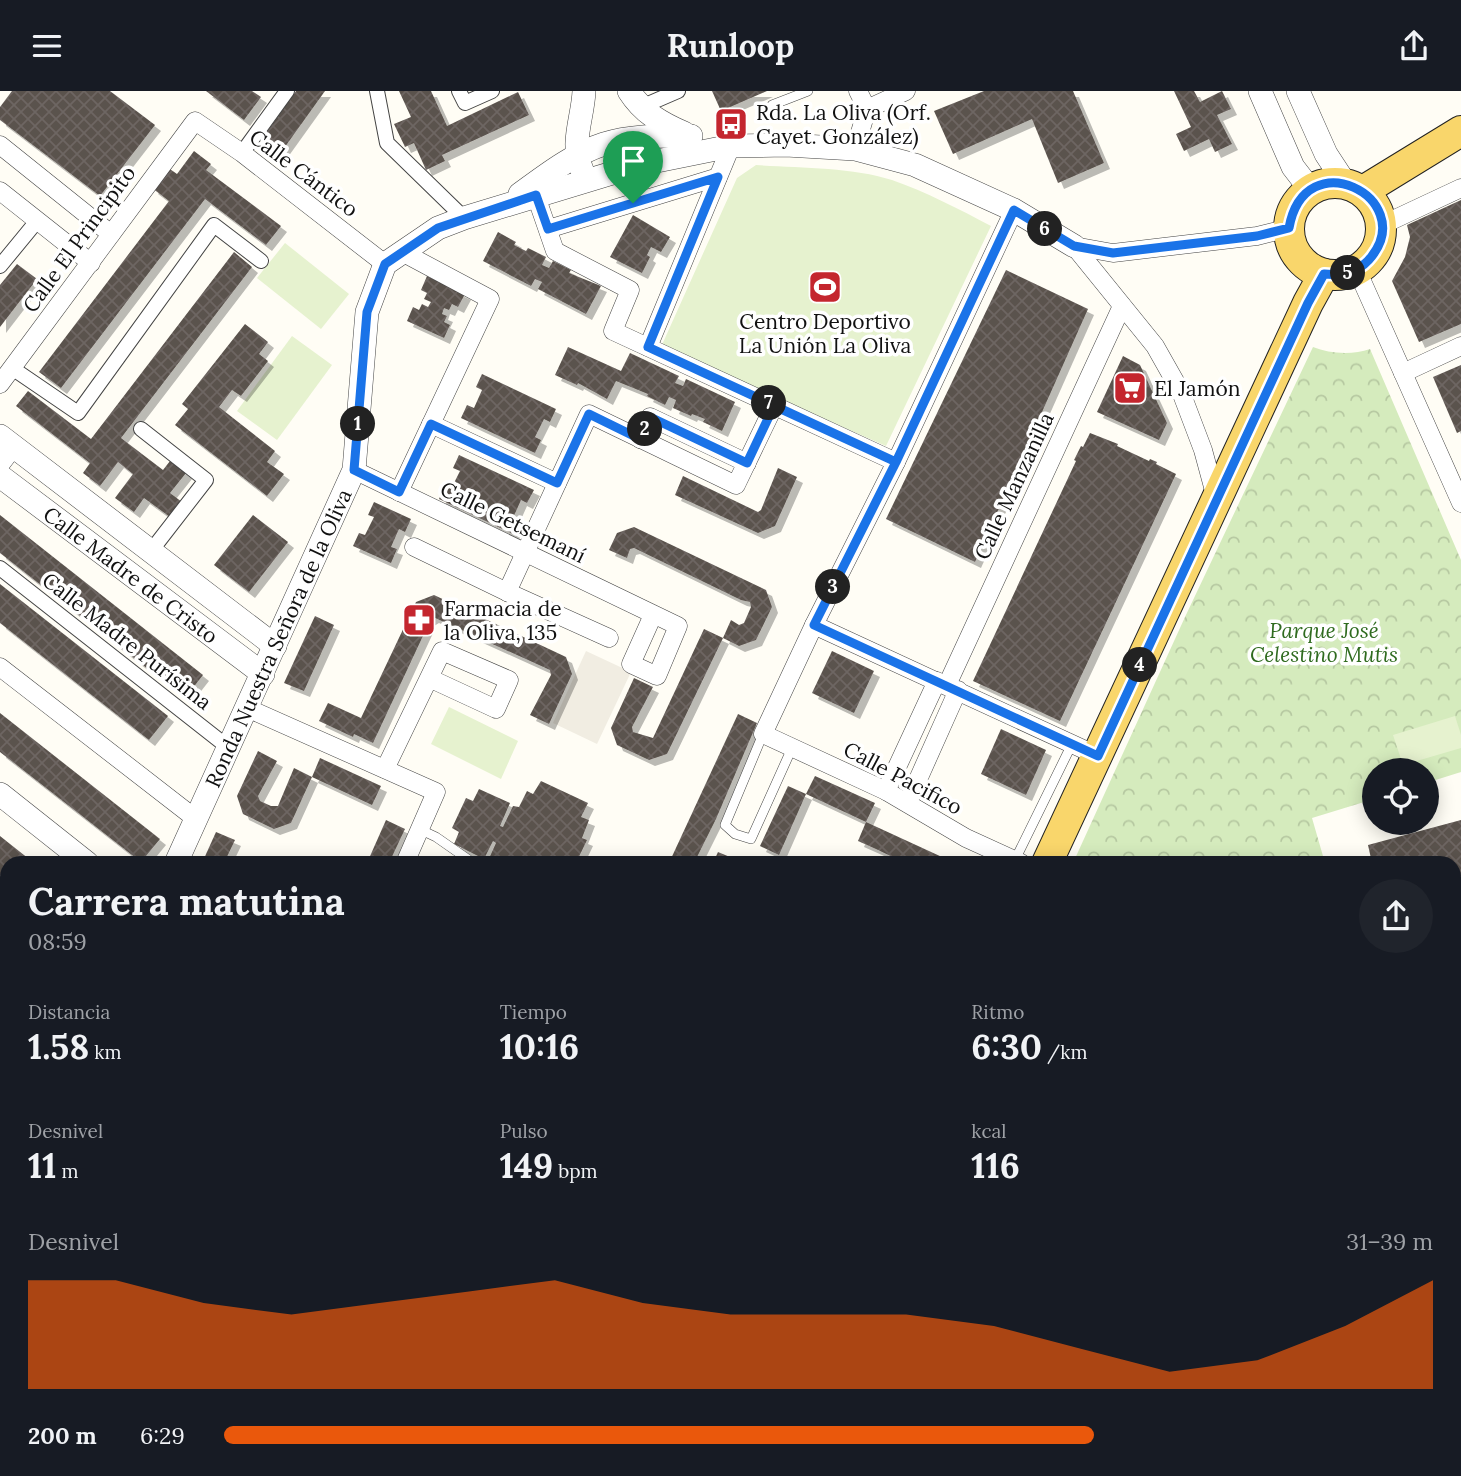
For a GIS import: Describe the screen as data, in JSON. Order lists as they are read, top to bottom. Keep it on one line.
{"streets":{"street":["Calle Cántico","Calle El Principito","Calle Manzanilla","Calle Getsemaní","Calle Madre de Cristo","Ronda Nuestra Señora de la Oliva","Calle Madre Purísima","Calle Pacifico"]},"crossings":[["Calle Cántico","Calle El Principito"],["Calle Cántico","Ronda Nuestra Señora de la Oliva"],["Calle Manzanilla","Calle Pacifico"],["Calle Getsemaní","Ronda Nuestra Señora de la Oliva"],["Calle Madre de Cristo","Ronda Nuestra Señora de la Oliva"],["Ronda Nuestra Señora de la Oliva","Calle Madre Purísima"]],"parks":["Parque José Celestino Mutis"],"places":{"bus stop":["Rda. La Oliva (Orf. Cayet. González)"],"sports":["Centro Deportivo La Unión La Oliva"],"supermarket":["El Jamón"],"pharmacy":["Farmacia de la Oliva, 135"]},"page":{"header":"Runloop","pins":["6","5","7","1","2","3","4"],"heading":["Carrera matutina","08:59"],"stats":[["Distancia","1.58 km"],["Tiempo","10:16"],["Ritmo","6:30 /km"],["Desnivel","11 m"],["Pulso","149 bpm"],["kcal","116"]],"chart":["Desnivel","31–39 m"],"list":[{"name":"200 m","note":"6:29"}]}}
